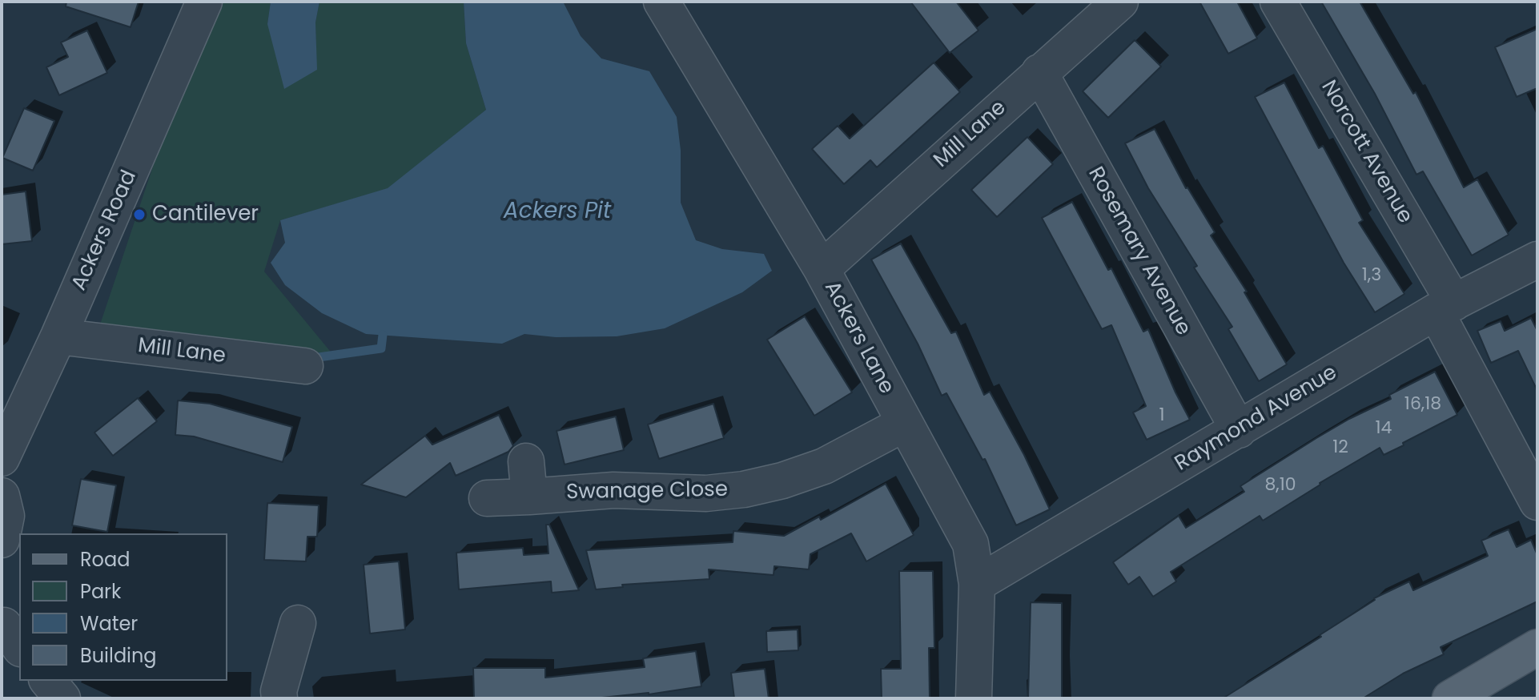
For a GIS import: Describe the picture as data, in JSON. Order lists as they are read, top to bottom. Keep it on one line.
{"streets":{"street":["Mill Lane","Norcott Avenue","Ackers Road","Rosemary Avenue","Ackers Lane","Raymond Avenue","Swanage Close"]},"crossings":[["Mill Lane","Ackers Road"],["Mill Lane","Rosemary Avenue"],["Mill Lane","Ackers Lane"],["Norcott Avenue","Raymond Avenue"],["Rosemary Avenue","Raymond Avenue"],["Ackers Lane","Raymond Avenue"],["Ackers Lane","Swanage Close"]],"water":["Ackers Pit"],"places":["Cantilever"],"house_numbers":["1,3","16,18","1","14","12","8,10"],"legend":["Road","Park","Water","Building"]}
